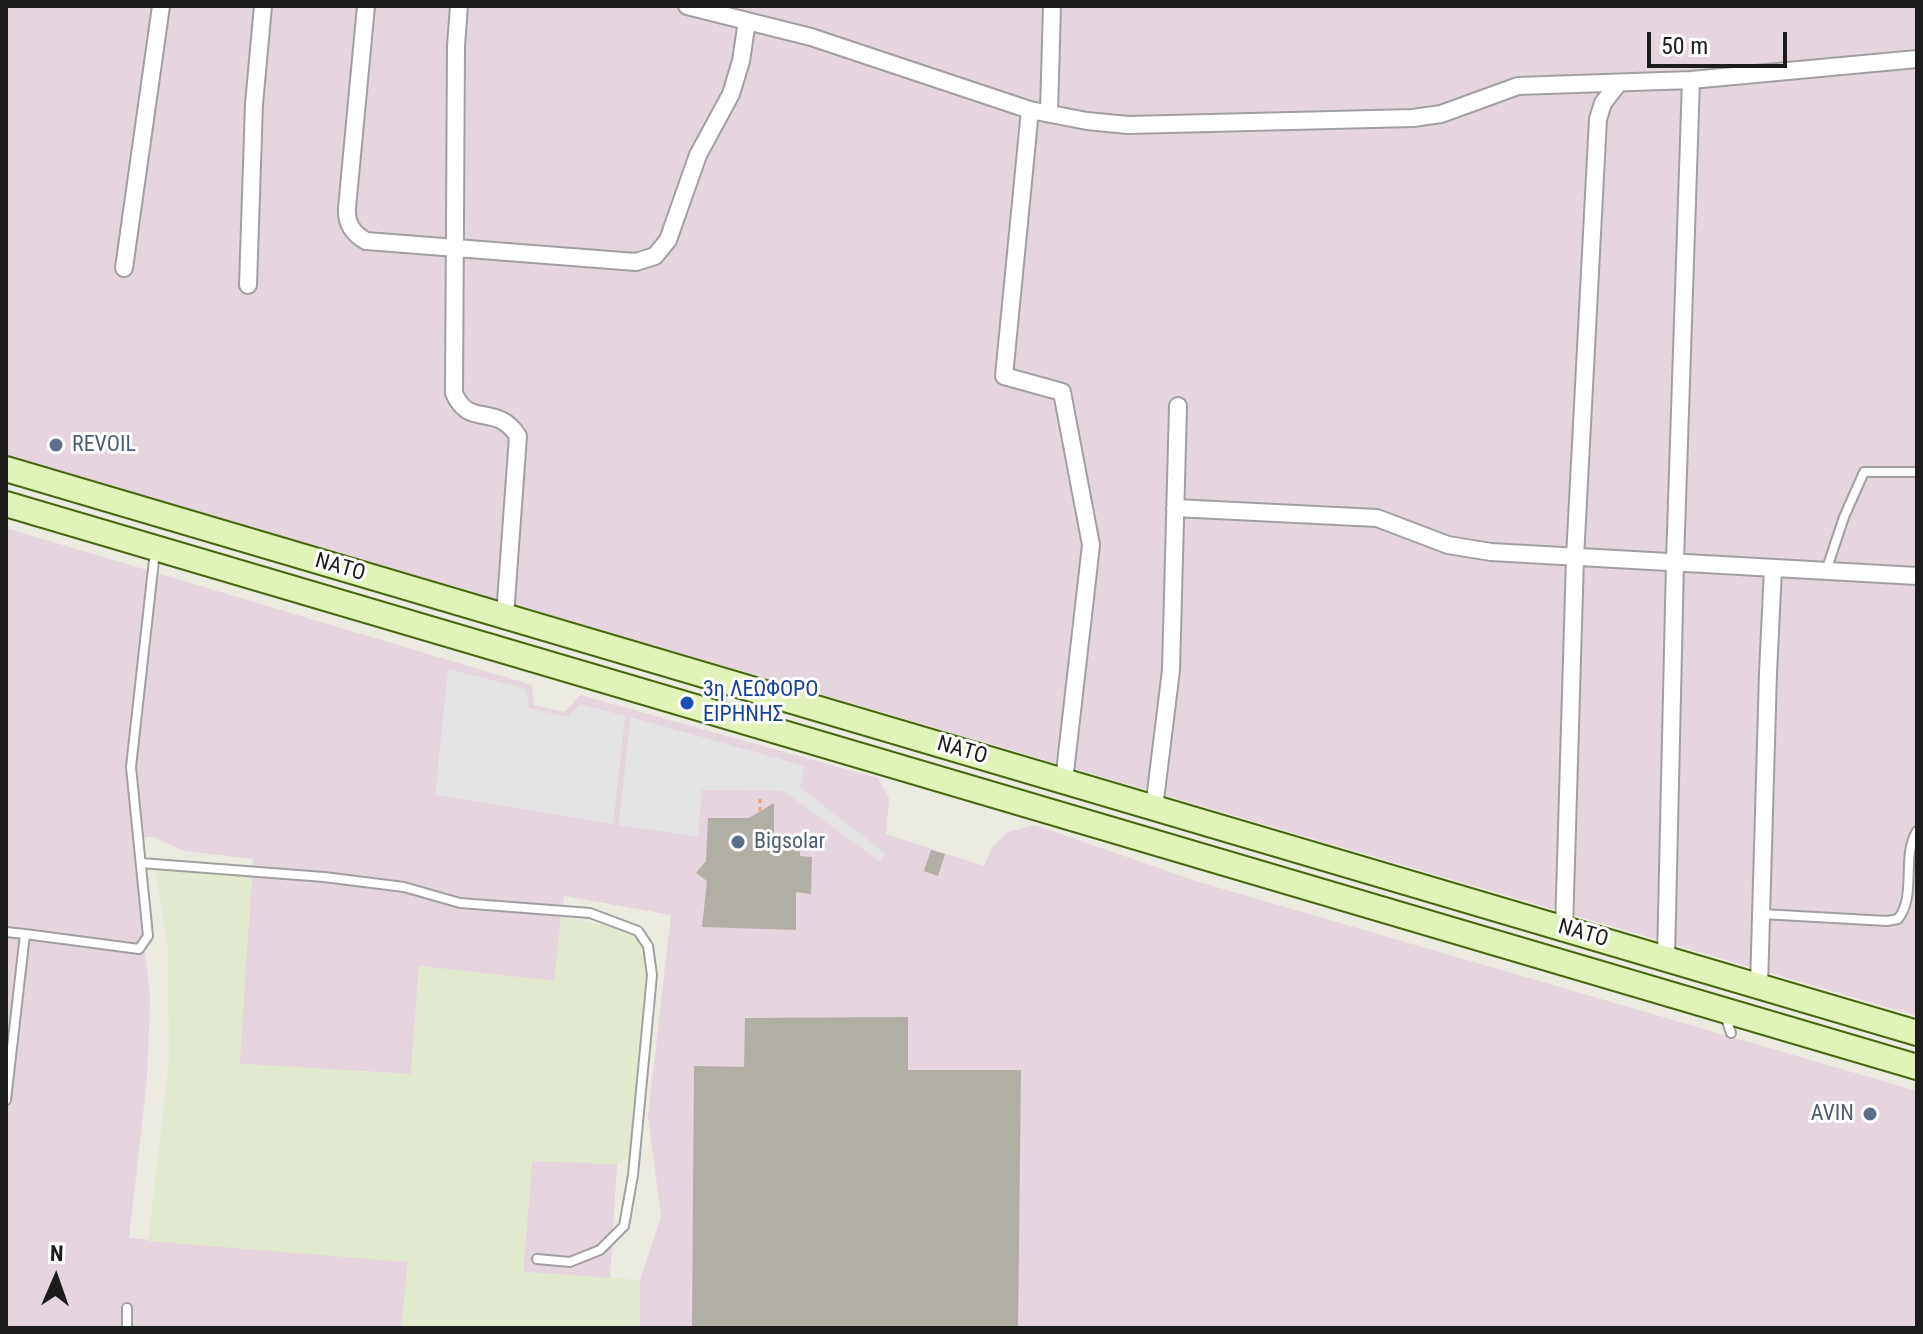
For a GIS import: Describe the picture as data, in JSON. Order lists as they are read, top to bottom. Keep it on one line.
{"streets":{"main road":["ΝΑΤΟ"]},"places":["REVOIL","3η ΛΕΩΦΟΡΟ ΕΙΡΗΝΗΣ","Bigsolar","AVIN"],"scale_bar":"50 m","north":"top"}
